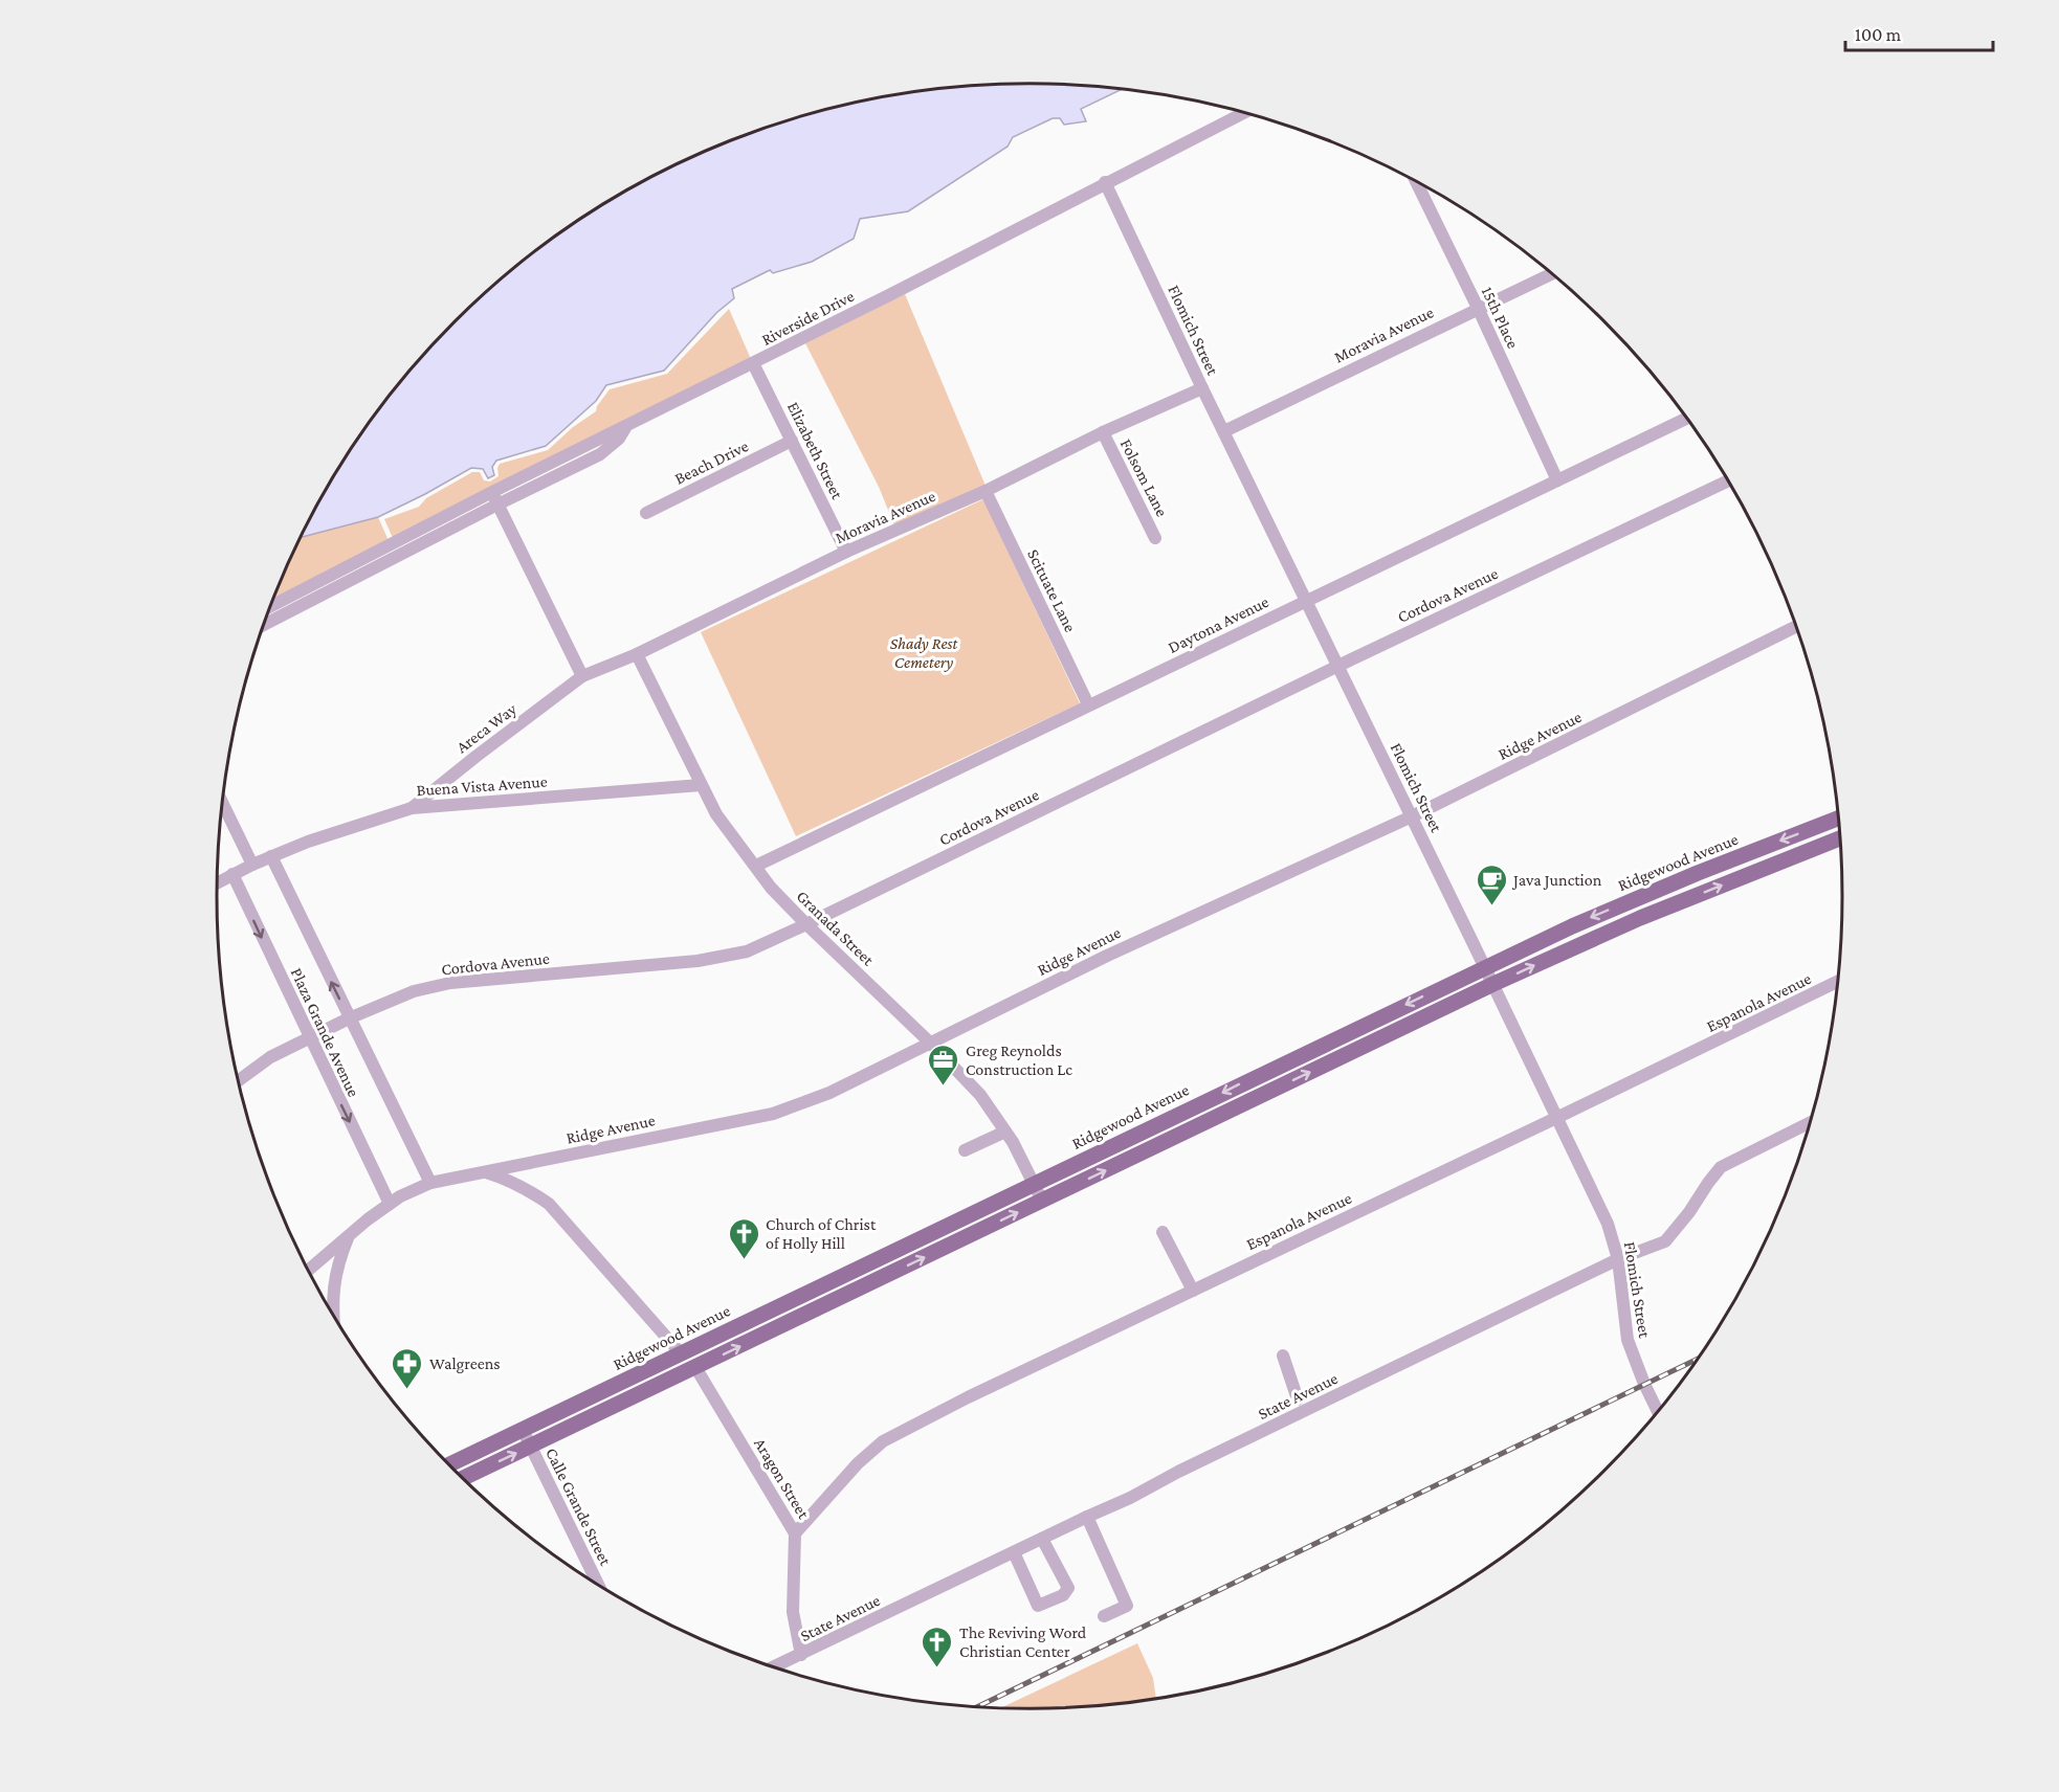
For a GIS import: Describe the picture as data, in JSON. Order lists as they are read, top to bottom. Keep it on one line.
{"streets":{"main road":["Ridgewood Avenue"],"street":["Riverside Drive","15th Place","Flomich Street","Moravia Avenue","Elizabeth Street","Beach Drive","Folsom Lane","Scituate Lane","Cordova Avenue","Daytona Avenue","Areca Way","Ridge Avenue","Buena Vista Avenue","Granada Street","Espanola Avenue","Plaza Grande Avenue","State Avenue","Aragon Street","Calle Grande Street"]},"crossings":[["Riverside Drive","Flomich Street"],["Riverside Drive","Elizabeth Street"],["15th Place","Moravia Avenue"],["15th Place","Daytona Avenue"],["Flomich Street","Moravia Avenue"],["Flomich Street","Cordova Avenue"],["Flomich Street","Daytona Avenue"],["Flomich Street","Ridge Avenue"],["Flomich Street","Ridgewood Avenue"],["Flomich Street","Espanola Avenue"],["Flomich Street","State Avenue"],["Moravia Avenue","Elizabeth Street"],["Moravia Avenue","Folsom Lane"],["Moravia Avenue","Scituate Lane"],["Moravia Avenue","Areca Way"],["Moravia Avenue","Granada Street"],["Elizabeth Street","Beach Drive"],["Scituate Lane","Daytona Avenue"],["Cordova Avenue","Granada Street"],["Cordova Avenue","Plaza Grande Avenue"],["Daytona Avenue","Granada Street"],["Areca Way","Buena Vista Avenue"],["Ridge Avenue","Granada Street"],["Ridge Avenue","Plaza Grande Avenue"],["Buena Vista Avenue","Granada Street"],["Buena Vista Avenue","Plaza Grande Avenue"],["Ridgewood Avenue","Granada Street"],["Ridgewood Avenue","Calle Grande Street"],["Espanola Avenue","Aragon Street"],["State Avenue","Aragon Street"]],"parks":["Shady Rest Cemetery"],"places":{"cafe":["Java Junction"],"office":["Greg Reynolds Construction Lc"],"church":["Church of Christ of Holly Hill","The Reviving Word Christian Center"],"pharmacy":["Walgreens"]},"scale_bar":"100 m"}
